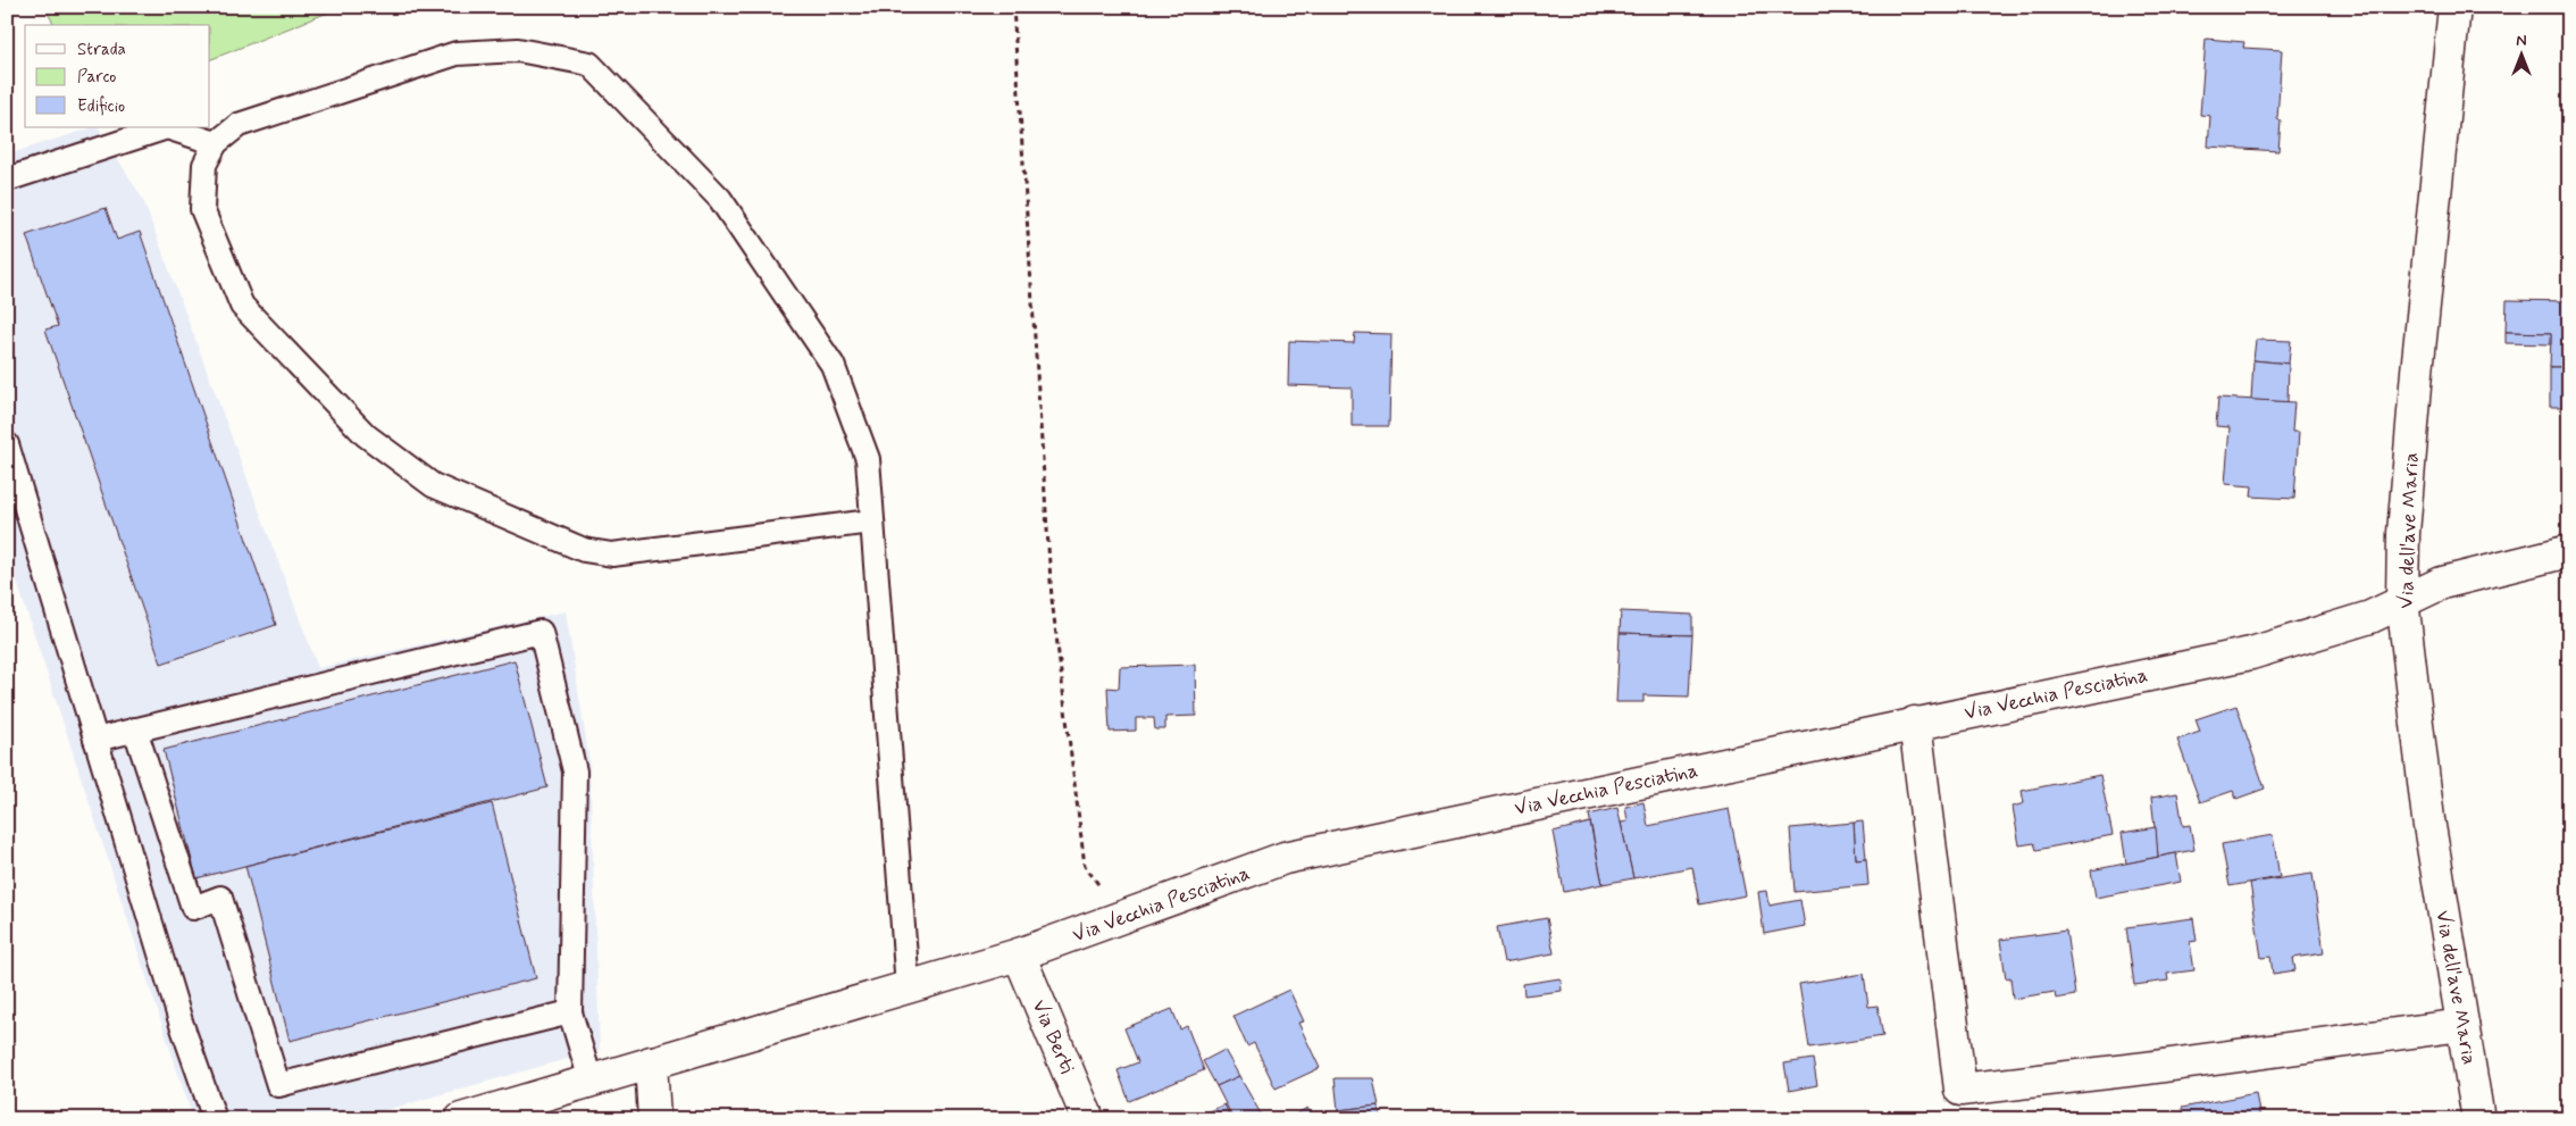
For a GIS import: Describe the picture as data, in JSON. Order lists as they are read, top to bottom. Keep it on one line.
{"streets":{"street":["Via dell'ave Maria","Via Vecchia Pesciatina","Via Berti"]},"crossings":[["Via dell'ave Maria","Via Vecchia Pesciatina"],["Via Vecchia Pesciatina","Via Berti"]],"legend":["Strada","Parco","Edificio"],"north":"top"}
